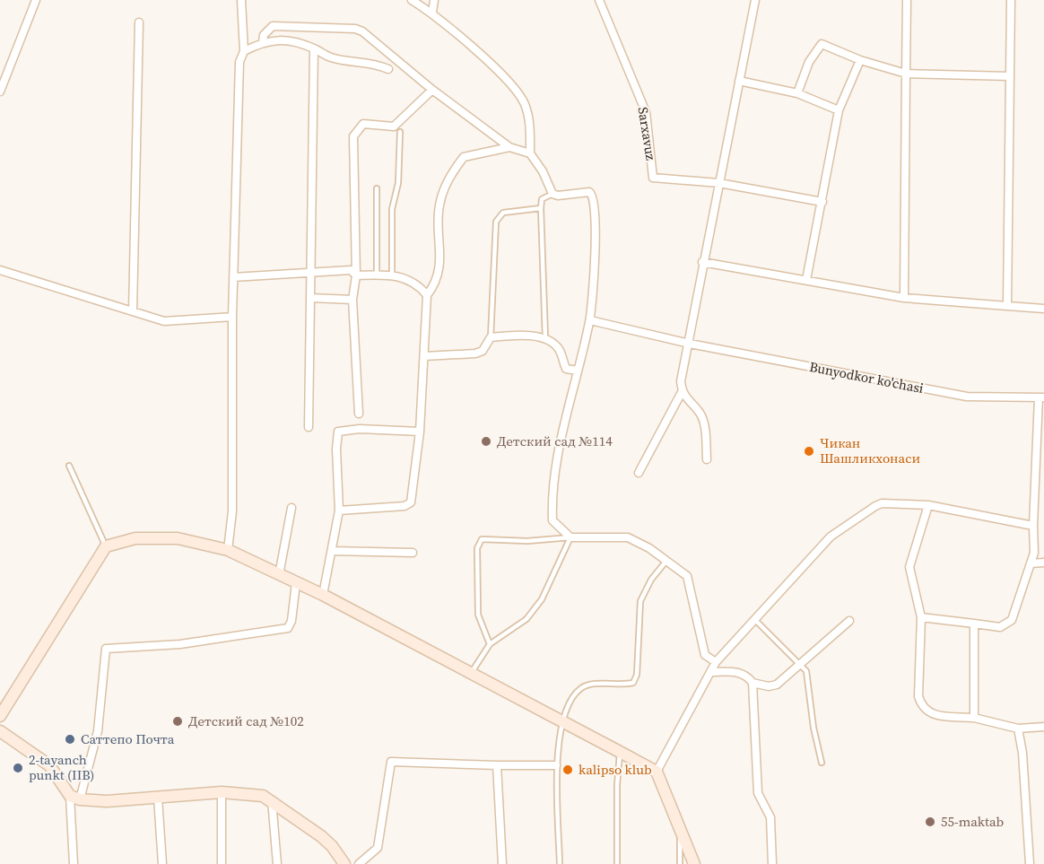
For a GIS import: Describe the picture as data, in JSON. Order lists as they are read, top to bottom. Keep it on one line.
{"streets":{"street":["Sarxavuz","Bunyodkor ko'chasi"]},"places":["Детский сад №114","Чикан Шашликхонаси","Детский сад №102","Саттепо Почта","2-tayanch punkt (IIB)","kalipso klub","55-maktab"]}
